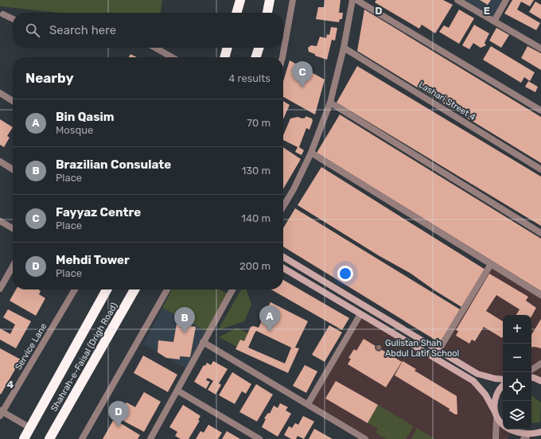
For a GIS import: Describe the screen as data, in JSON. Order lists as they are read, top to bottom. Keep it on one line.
{"streets":{"highway":["Shahrah-e-Faisal (Drigh Road)"],"street":["Lashari Street 4","Service Lane"]},"places":["Gulistan Shah Abdul Latif School"],"page":{"search":"Search here","heading":["Nearby","4 results"],"pins":["C","A","B","D"],"list":[{"mark":"A","name":"Bin Qasim","note":"Mosque","value":"70 m"},{"mark":"B","name":"Brazilian Consulate","note":"Place","value":"130 m"},{"mark":"C","name":"Fayyaz Centre","note":"Place","value":"140 m"},{"mark":"D","name":"Mehdi Tower","note":"Place","value":"200 m"}],"map_buttons":["+","−"]},"grid":{"columns":["D","E"],"rows":["4"]}}
